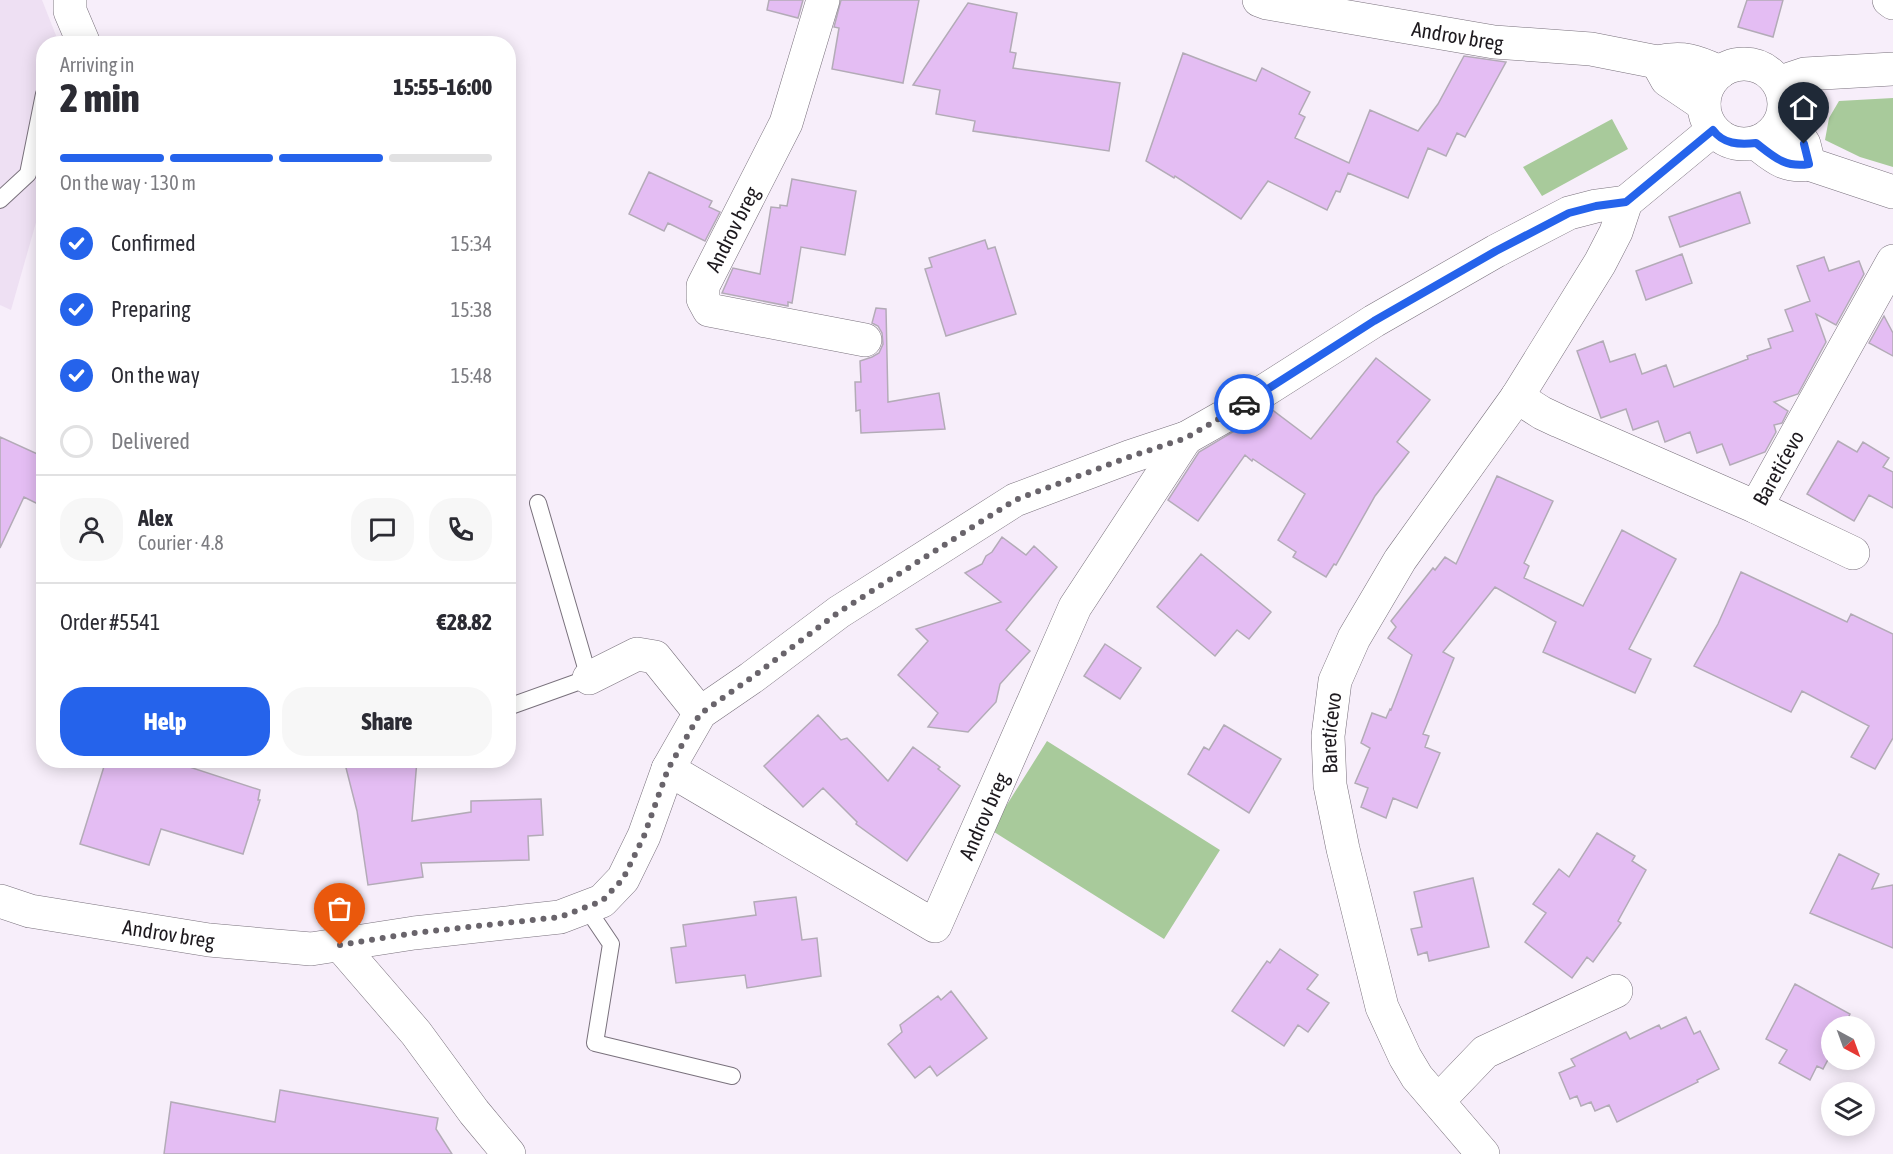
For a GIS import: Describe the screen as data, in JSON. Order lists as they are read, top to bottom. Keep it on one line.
{"streets":{"street":["Androv breg","Baretićevo"]},"crossings":[["Androv breg","Baretićevo"]],"north":"bottom right","page":{"heading":["2 min","Arriving in","15:55–16:00"],"panel":["Alex","Courier · 4.8","Order #5541","€28.82"],"bar":"On the way · 130 m","list":[["Confirmed","15:34"],["Preparing","15:38"],["On the way","15:48"],"Delivered"],"buttons":["Help","Share"]}}
